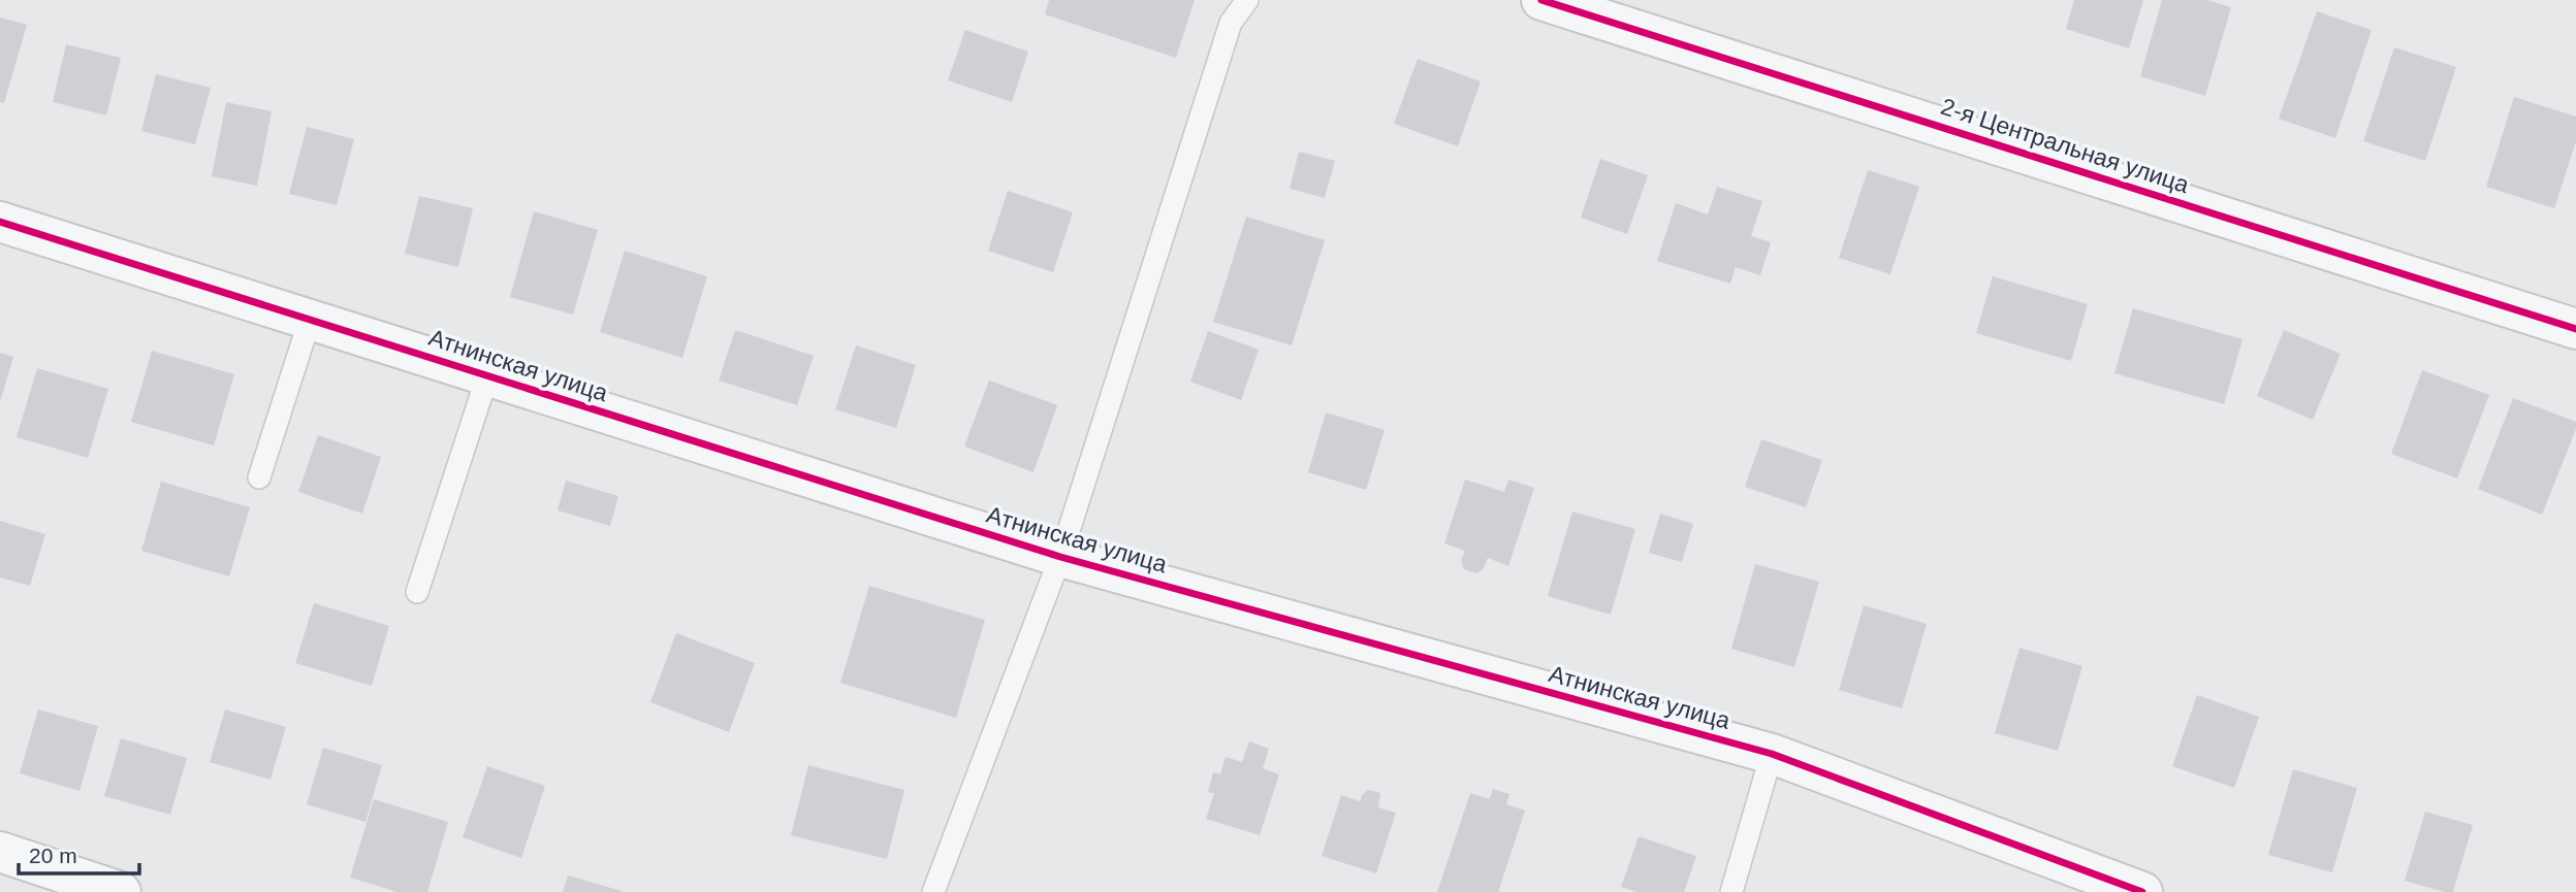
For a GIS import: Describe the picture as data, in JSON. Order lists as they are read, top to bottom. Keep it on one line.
{"streets":{"street":["2-я Центральная улица","Атнинская улица"]},"scale_bar":"20 m"}
